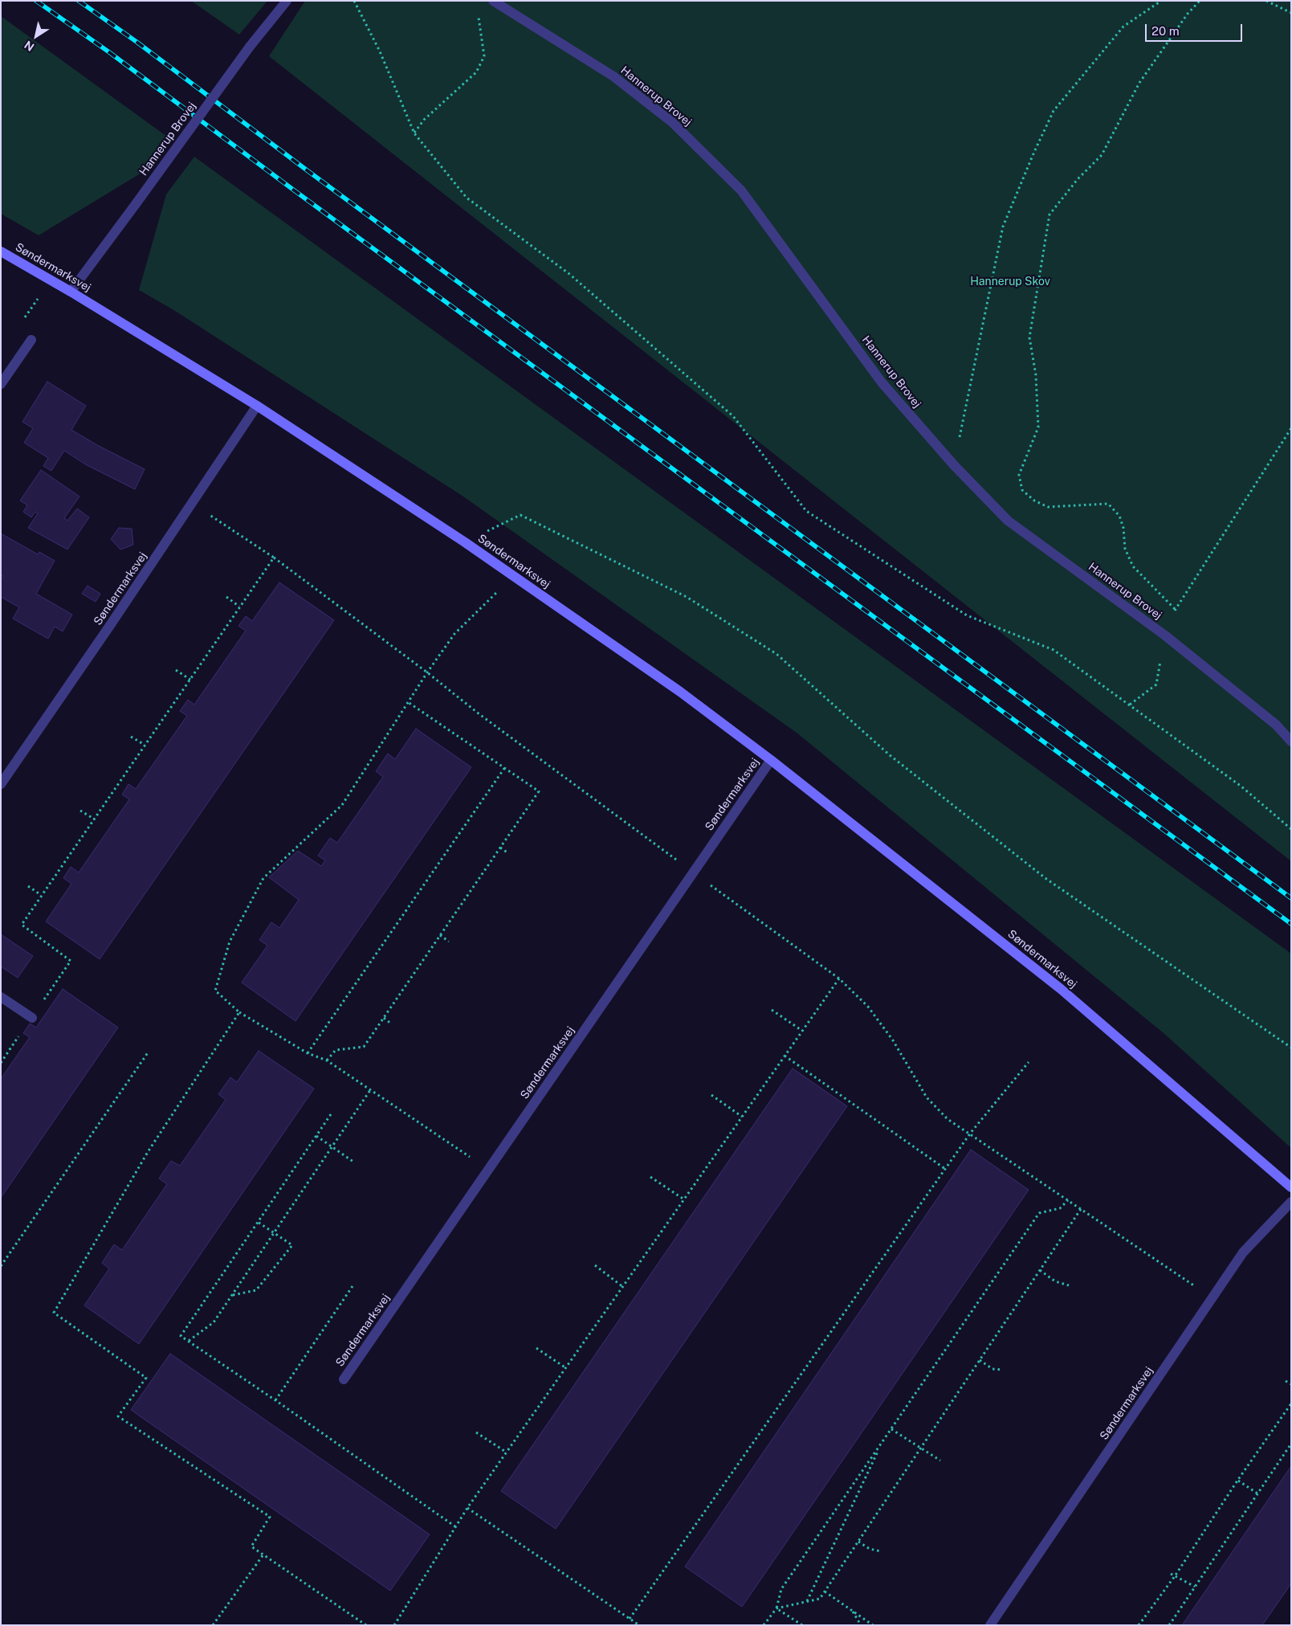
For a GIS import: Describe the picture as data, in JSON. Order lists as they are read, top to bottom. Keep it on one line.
{"streets":{"street":["Hannerup Brovej","Søndermarksvej"]},"crossings":[["Hannerup Brovej","Søndermarksvej"]],"parks":["Hannerup Skov"],"scale_bar":"20 m","north":"bottom left"}
